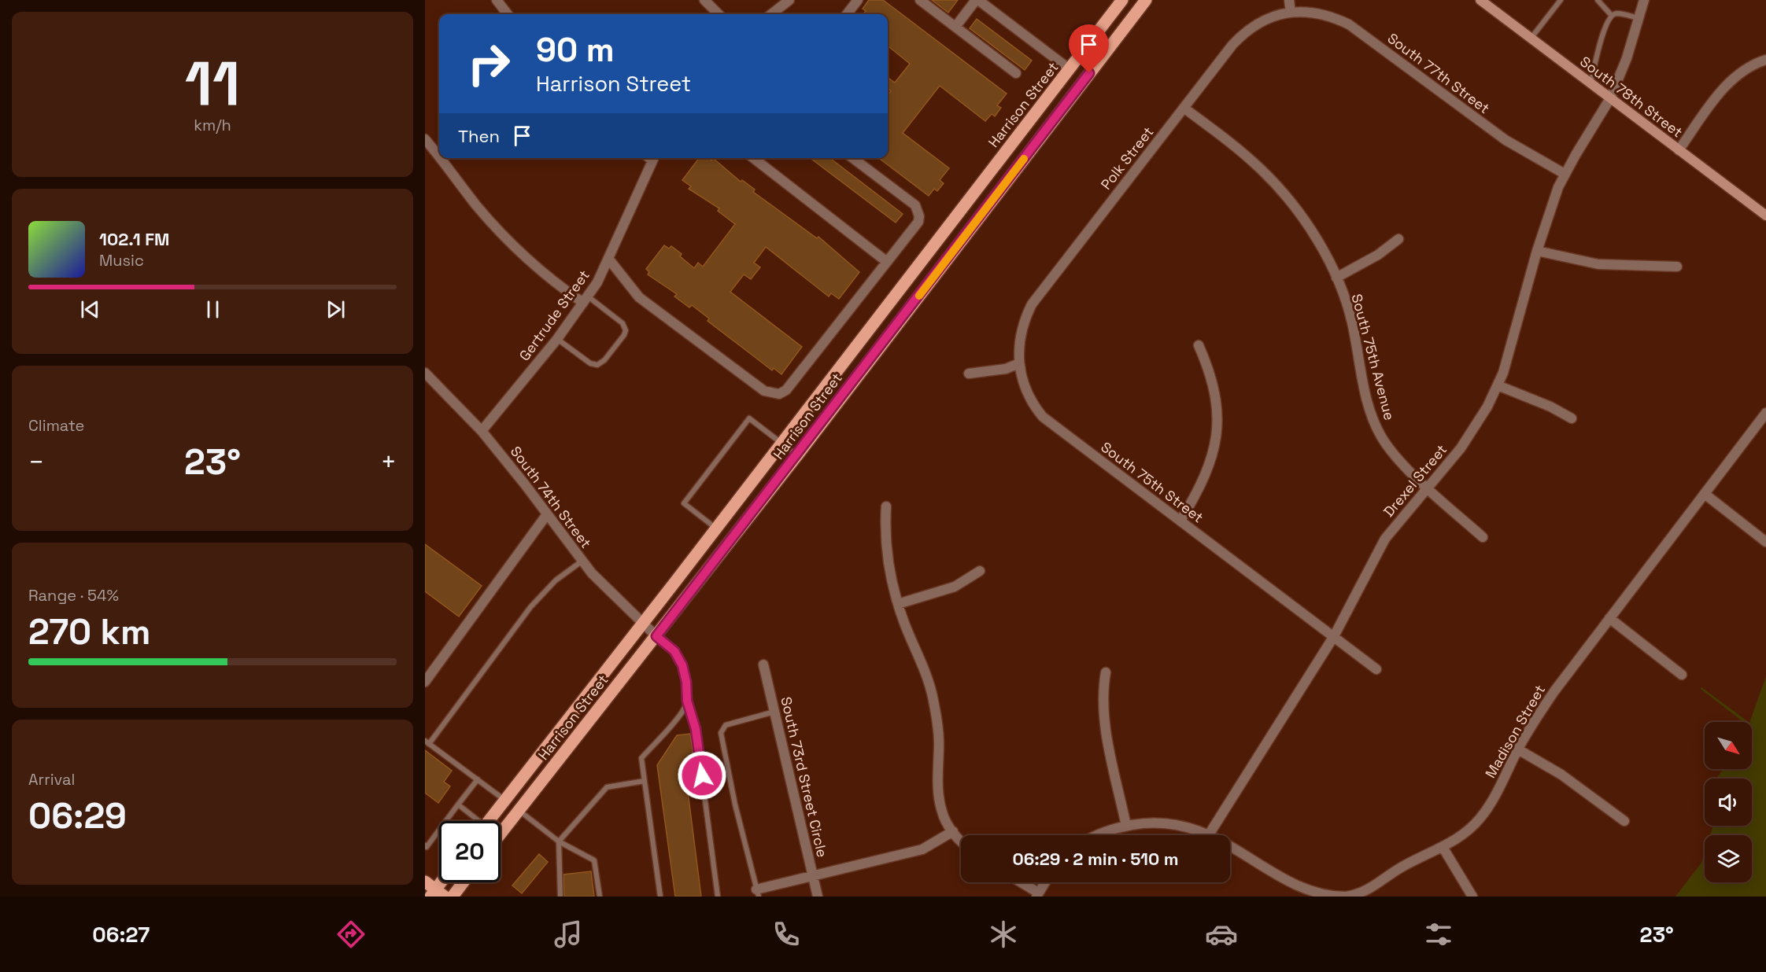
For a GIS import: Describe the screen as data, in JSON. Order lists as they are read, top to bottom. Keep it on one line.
{"streets":{"main road":["Harrison Street"],"street":["South 77th Street","South 78th Street","Polk Street","Gertrude Street","South 75th Avenue","Drexel Street","South 75th Street","South 74th Street","Madison Street","South 73rd Street Circle"]},"crossings":[["South 77th Street","Polk Street"],["South 77th Street","Drexel Street"],["South 78th Street","Drexel Street"],["Harrison Street","South 74th Street"],["Polk Street","South 75th Avenue"],["Polk Street","South 75th Street"],["Gertrude Street","South 74th Street"],["South 75th Avenue","Drexel Street"],["Drexel Street","South 75th Street"]],"north":"bottom right","page":{"tile":[["11","km/h"],"Climate",["Range · 54%","270 km"],["Arrival","06:29"]],"turn":["90 m","Harrison Street"],"then":"Then","song":["102.1 FM","Music"],"heat":["−","23°","+"],"limit":"20","trip":"06:29 · 2 min · 510 m","tabs":["06:27","23°"]}}
